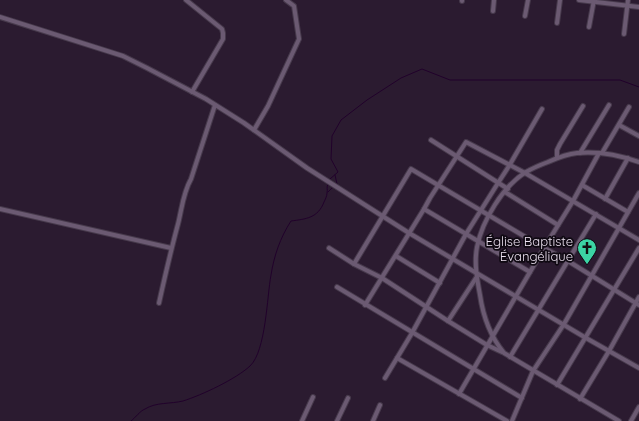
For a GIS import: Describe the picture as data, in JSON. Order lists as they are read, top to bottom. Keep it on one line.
{"places":{"church":["Église Baptiste Évangélique"]}}
